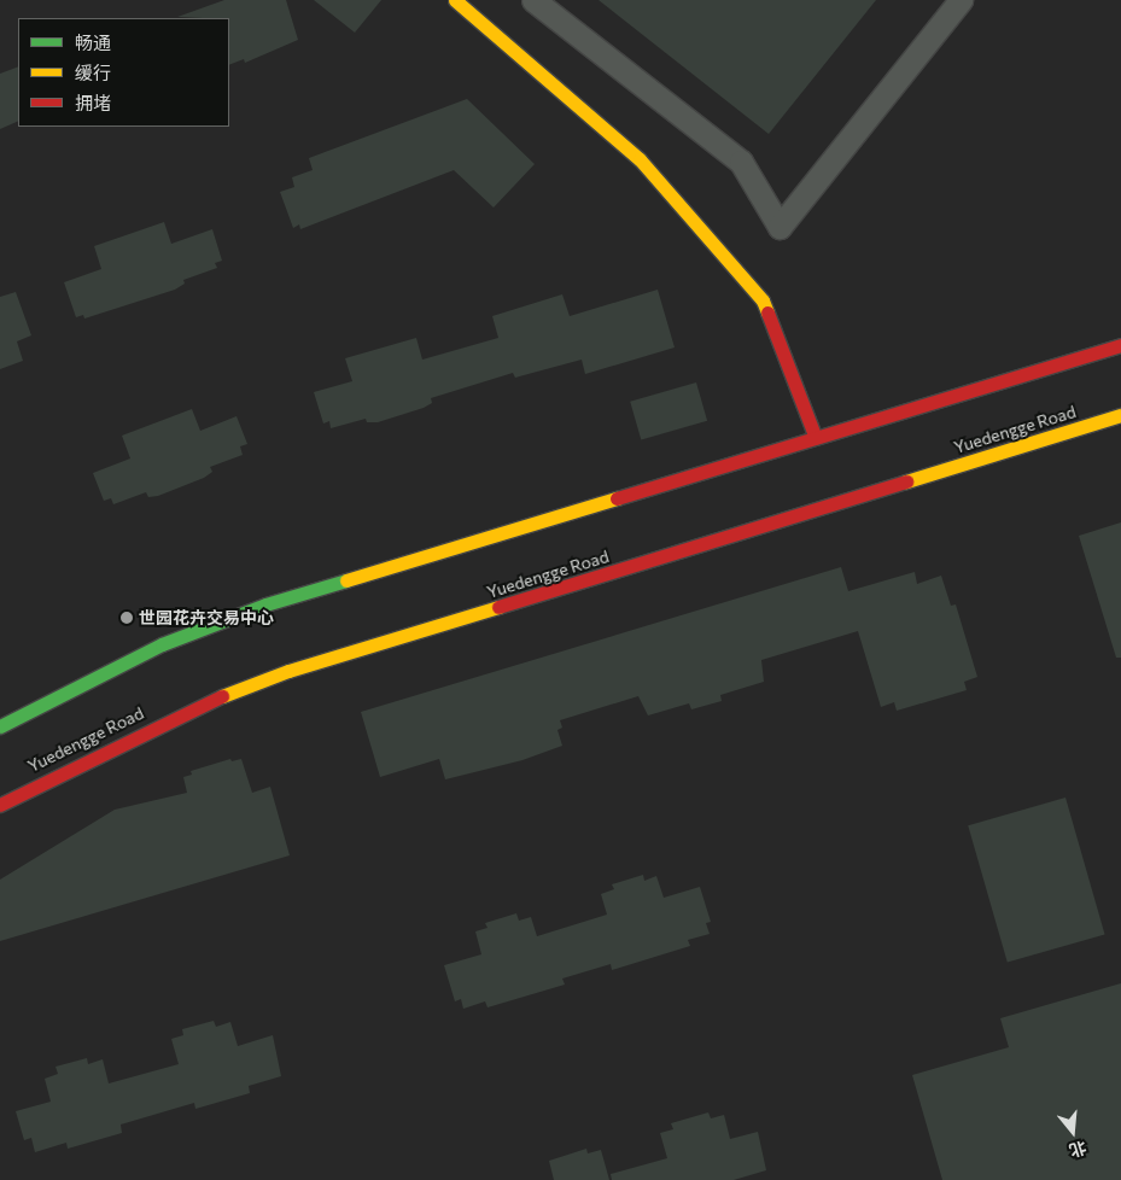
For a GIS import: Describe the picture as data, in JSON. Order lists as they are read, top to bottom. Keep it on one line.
{"streets":{"main road":["Yuedengge Road"]},"places":["世园花卉交易中心"],"legend":["畅通","缓行","拥堵"],"north":"bottom"}
